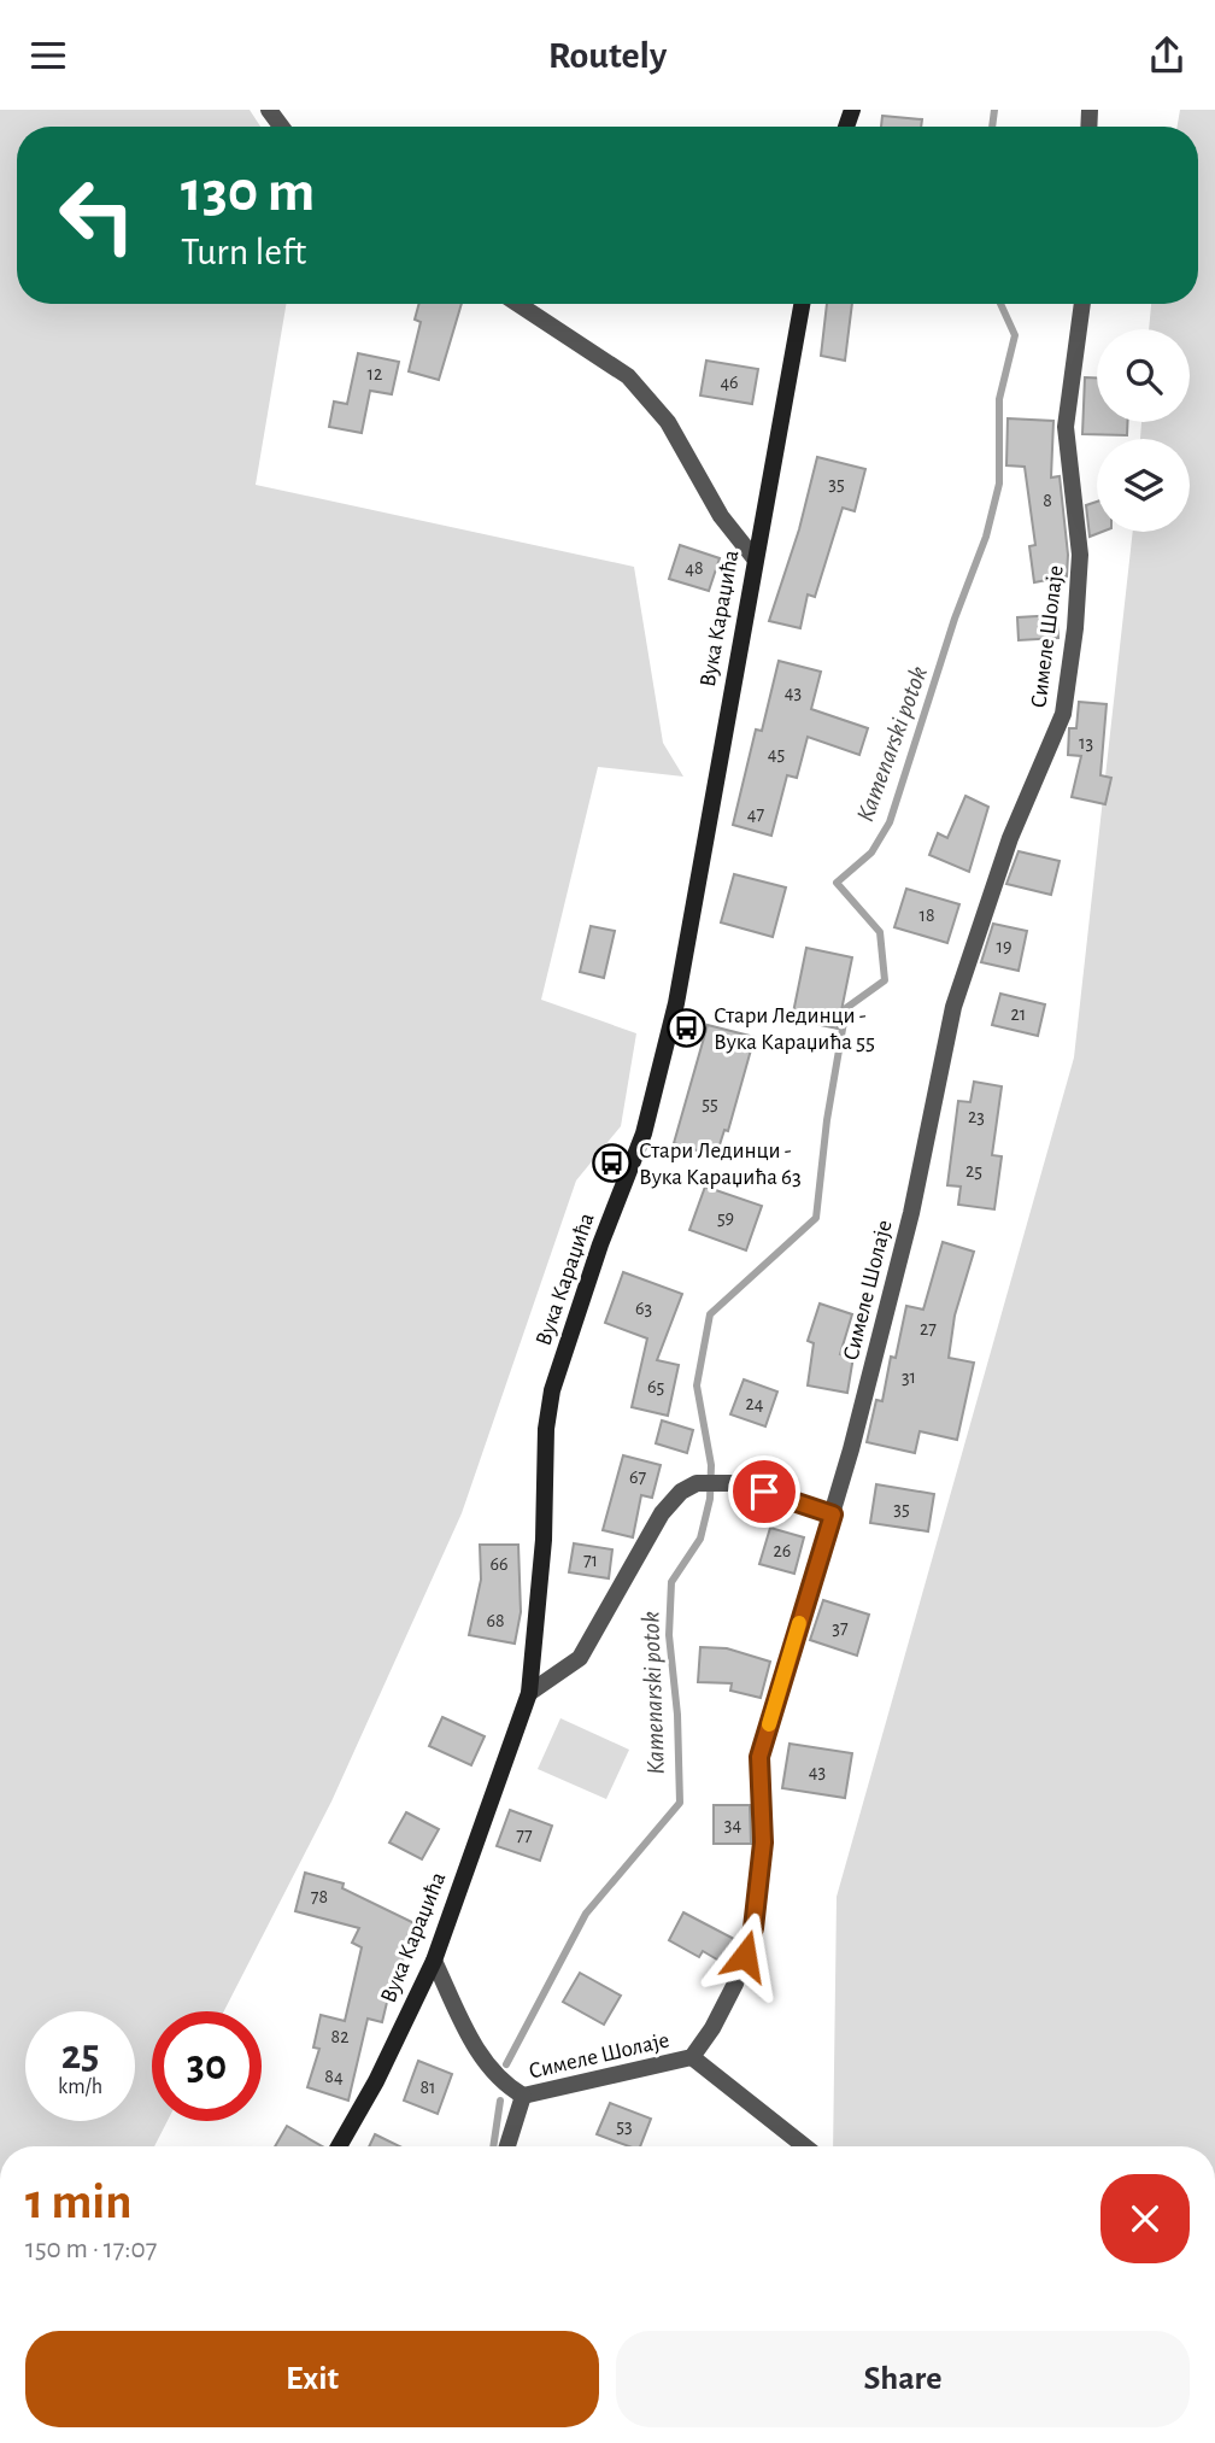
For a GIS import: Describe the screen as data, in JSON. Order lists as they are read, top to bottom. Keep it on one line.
{"streets":{"street":["Вука Караџића","Симеле Шолаје"]},"water":["Kamenarski potok"],"places":{"bus stop":["Стари Лединци - Вука Караџића 55","Стари Лединци - Вука Караџића 63"]},"house_numbers":["12","46","35","8","48","43","13","45","47","18","19","21","55","23","25","59","63","27","31","65","24","67","35","26","71","66","68","37","43","34","77","78","82","84","81","53"],"page":{"header":"Routely","turn":["130 m","Turn left"],"speed":"25 km/h","limit":"30","heading":["1 min","150 m · 17:07"],"buttons":["Exit","Share"]}}
